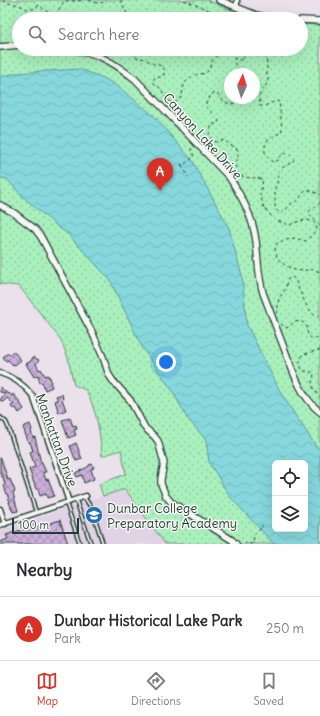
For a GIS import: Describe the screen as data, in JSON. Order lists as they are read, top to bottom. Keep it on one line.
{"streets":{"street":["Canyon Lake Drive","Manhattan Drive"]},"places":{"school or university":["Dunbar College Preparatory Academy"]},"scale_bar":"100 m","north":"top","page":{"search":"Search here","pins":"A","scale":"100 m","heading":"Nearby","list":[{"mark":"A","name":"Dunbar Historical Lake Park","note":"Park","value":"250 m"}],"nav":["Map","Directions","Saved"]}}
